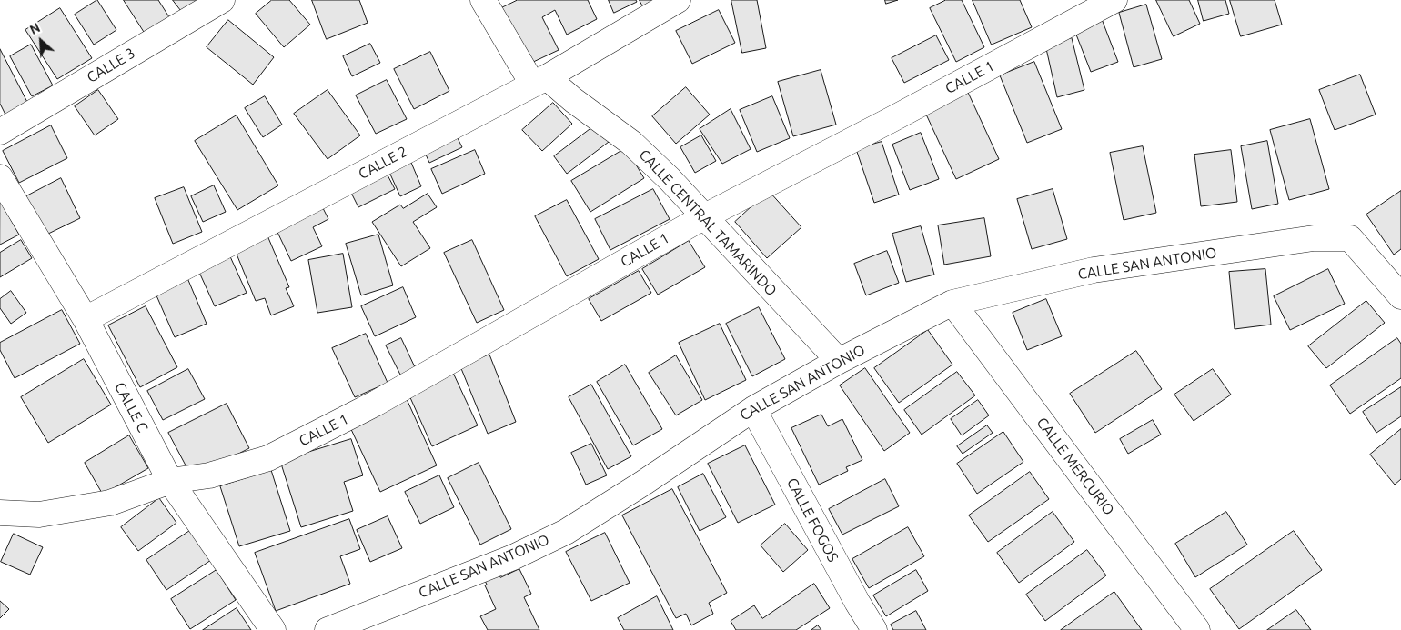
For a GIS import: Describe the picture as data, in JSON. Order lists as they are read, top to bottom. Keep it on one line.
{"streets":{"street":["CALLE 3","CALLE 1","CALLE 2","CALLE CENTRAL TAMARINDO","CALLE SAN ANTONIO","CALLE C","CALLE MERCURIO","CALLE FOGOS"]},"crossings":[["CALLE 1","CALLE CENTRAL TAMARINDO"],["CALLE 1","CALLE C"],["CALLE 2","CALLE CENTRAL TAMARINDO"],["CALLE 2","CALLE C"],["CALLE CENTRAL TAMARINDO","CALLE SAN ANTONIO"],["CALLE SAN ANTONIO","CALLE MERCURIO"],["CALLE SAN ANTONIO","CALLE FOGOS"]],"north":"top left"}
